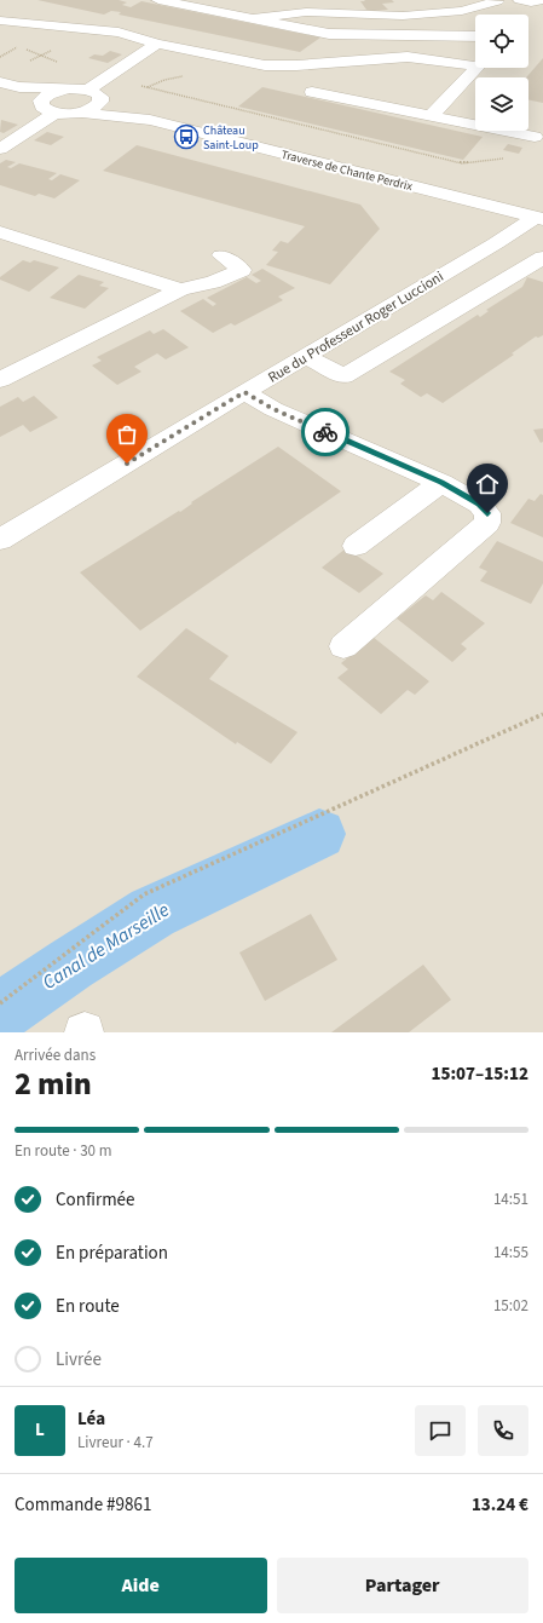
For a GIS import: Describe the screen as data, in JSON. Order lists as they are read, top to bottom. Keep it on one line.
{"streets":{"street":["Traverse de Chante Perdrix","Rue du Professeur Roger Luccioni"]},"crossings":[["Traverse de Chante Perdrix","Rue du Professeur Roger Luccioni"]],"water":["Canal de Marseille"],"places":{"bus stop":["Château Saint-Loup"]},"page":{"heading":["2 min","Arrivée dans","15:07–15:12"],"panel":["Léa","Livreur · 4.7","Commande #9861","13.24 €"],"bar":"En route · 30 m","list":[["Confirmée","14:51"],["En préparation","14:55"],["En route","15:02"],"Livrée"],"round":"L","buttons":["Aide","Partager"]}}
